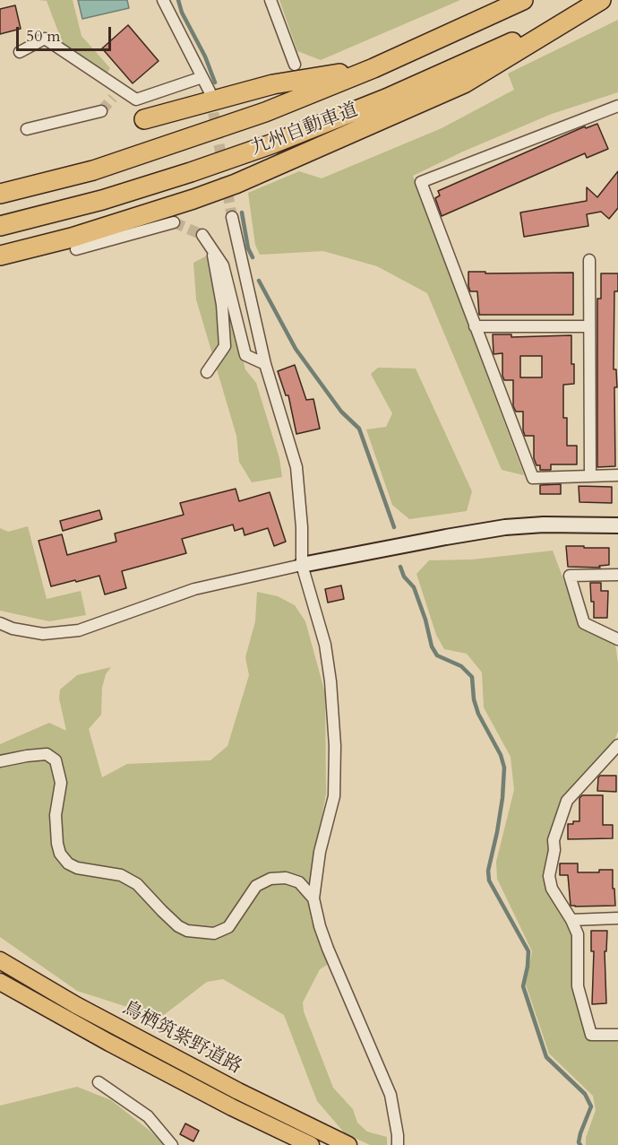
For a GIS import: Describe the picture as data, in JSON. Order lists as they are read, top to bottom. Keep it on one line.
{"streets":{"highway":["九州自動車道"],"main road":["鳥栖筑紫野道路"]},"scale_bar":"50 m"}
